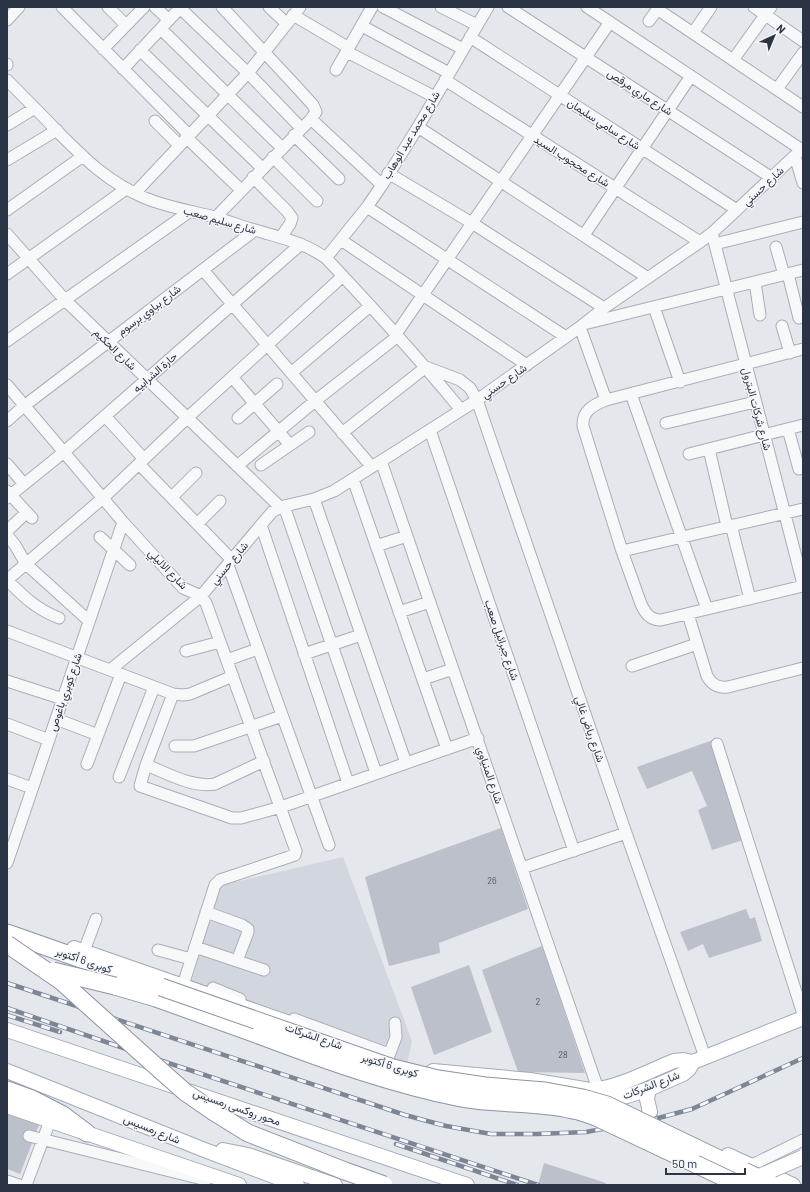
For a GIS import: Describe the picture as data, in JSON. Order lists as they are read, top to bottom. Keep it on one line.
{"streets":{"highway":["كوبرى 6 أكتوبر"],"main road":["شارع الشركات","محور روكسى رمسيس","شارع رمسيس"],"street":["شارع ماري مرقص","شارع سامي سليمان","شارع محمد عبد الوهاب","شارع محجوب السيد","شارع حسني","شارع سليم صعب","شارع بباوي برسوم","شارع الحكيم","حارة الشرابيه","شارع شركات البترول","شارع الاليلي","شارع جبرائيل صعب","شارع كوبري باغوص","شارع رياض غالي","شارع المنياوي"]},"crossings":[["شارع ماري مرقص","شارع حسني"],["شارع سامي سليمان","شارع محمد عبد الوهاب"],["شارع سامي سليمان","شارع حسني"],["شارع محمد عبد الوهاب","شارع محجوب السيد"],["شارع محمد عبد الوهاب","شارع سليم صعب"],["شارع محجوب السيد","شارع حسني"],["شارع حسني","شارع سليم صعب"],["شارع حسني","شارع الحكيم"],["شارع حسني","شارع شركات البترول"],["شارع حسني","شارع الاليلي"],["شارع حسني","شارع جبرائيل صعب"],["شارع حسني","شارع رياض غالي"],["شارع حسني","شارع المنياوي"],["شارع سليم صعب","شارع بباوي برسوم"],["شارع سليم صعب","حارة الشرابيه"],["شارع سليم صعب","شارع رياض غالي"],["شارع بباوي برسوم","شارع الحكيم"],["شارع بباوي برسوم","شارع الاليلي"],["شارع الحكيم","حارة الشرابيه"],["حارة الشرابيه","شارع الاليلي"],["شارع الاليلي","شارع كوبري باغوص"],["شارع رياض غالي","شارع الشركات"],["شارع المنياوي","شارع الشركات"]],"house_numbers":["26","2","28"],"scale_bar":"50 m","north":"top right"}
